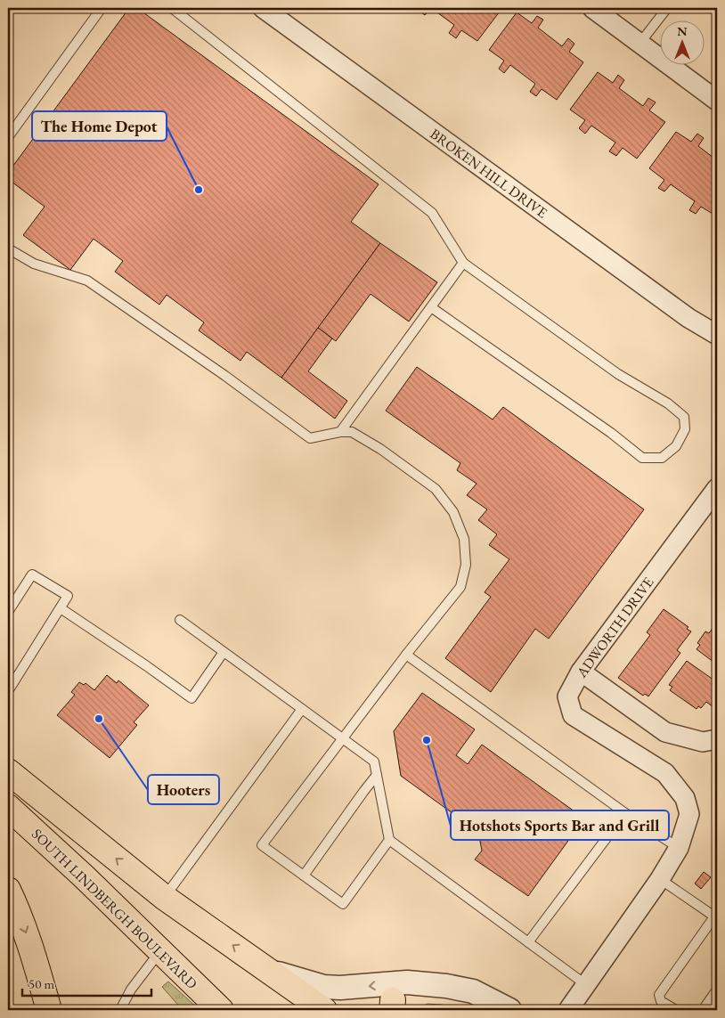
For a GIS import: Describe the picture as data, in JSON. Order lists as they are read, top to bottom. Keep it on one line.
{"streets":{"main road":["SOUTH LINDBERGH BOULEVARD"],"street":["BROKEN HILL DRIVE","ADWORTH DRIVE"]},"places":["The Home Depot","Hooters","Hotshots Sports Bar and Grill"],"scale_bar":"50 m","north":"top"}
